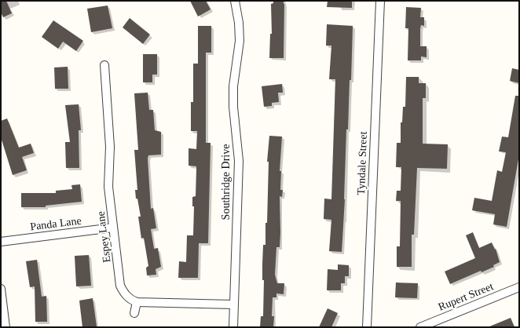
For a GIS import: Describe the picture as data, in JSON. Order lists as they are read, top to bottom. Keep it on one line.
{"streets":{"street":["Tyndale Street","Southridge Drive","Panda Lane","Espey Lane","Rupert Street"]},"crossings":[["Panda Lane","Espey Lane"]]}
